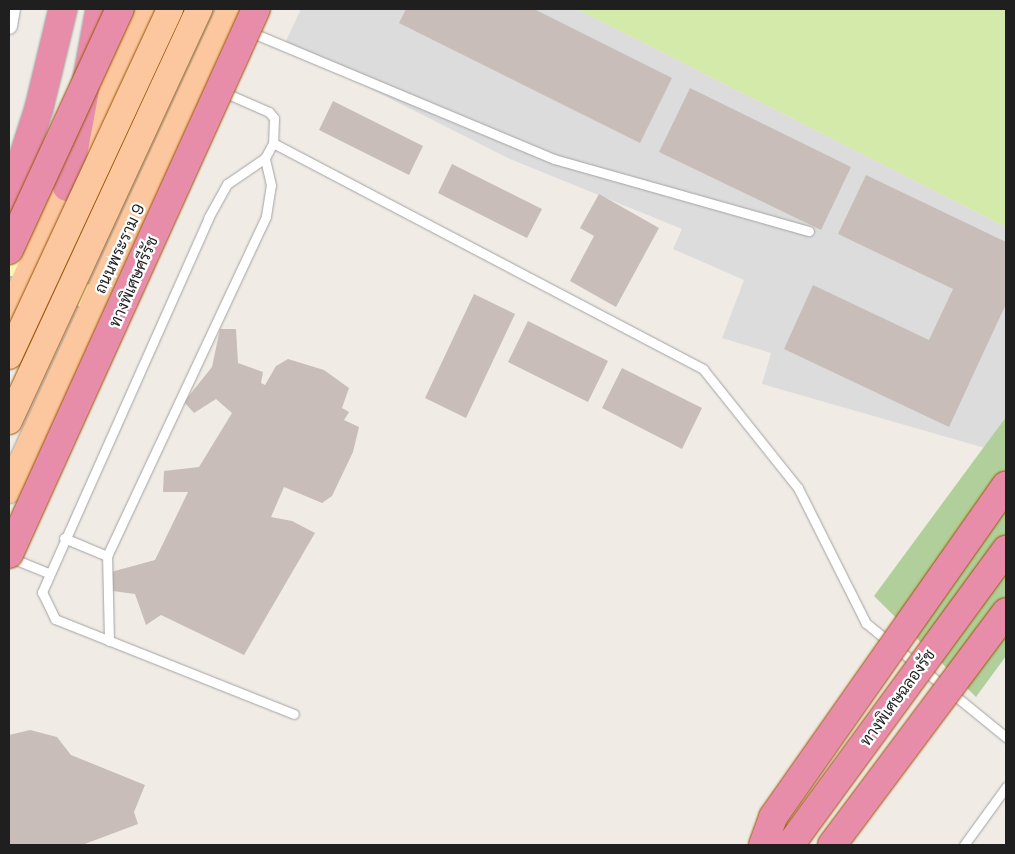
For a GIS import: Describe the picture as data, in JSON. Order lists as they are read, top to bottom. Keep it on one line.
{"streets":{"highway":["ทางพิเศษศรีรัช","ทางพิเศษฉลองรัช"],"main road":["ถนนพระราม 9"]}}
